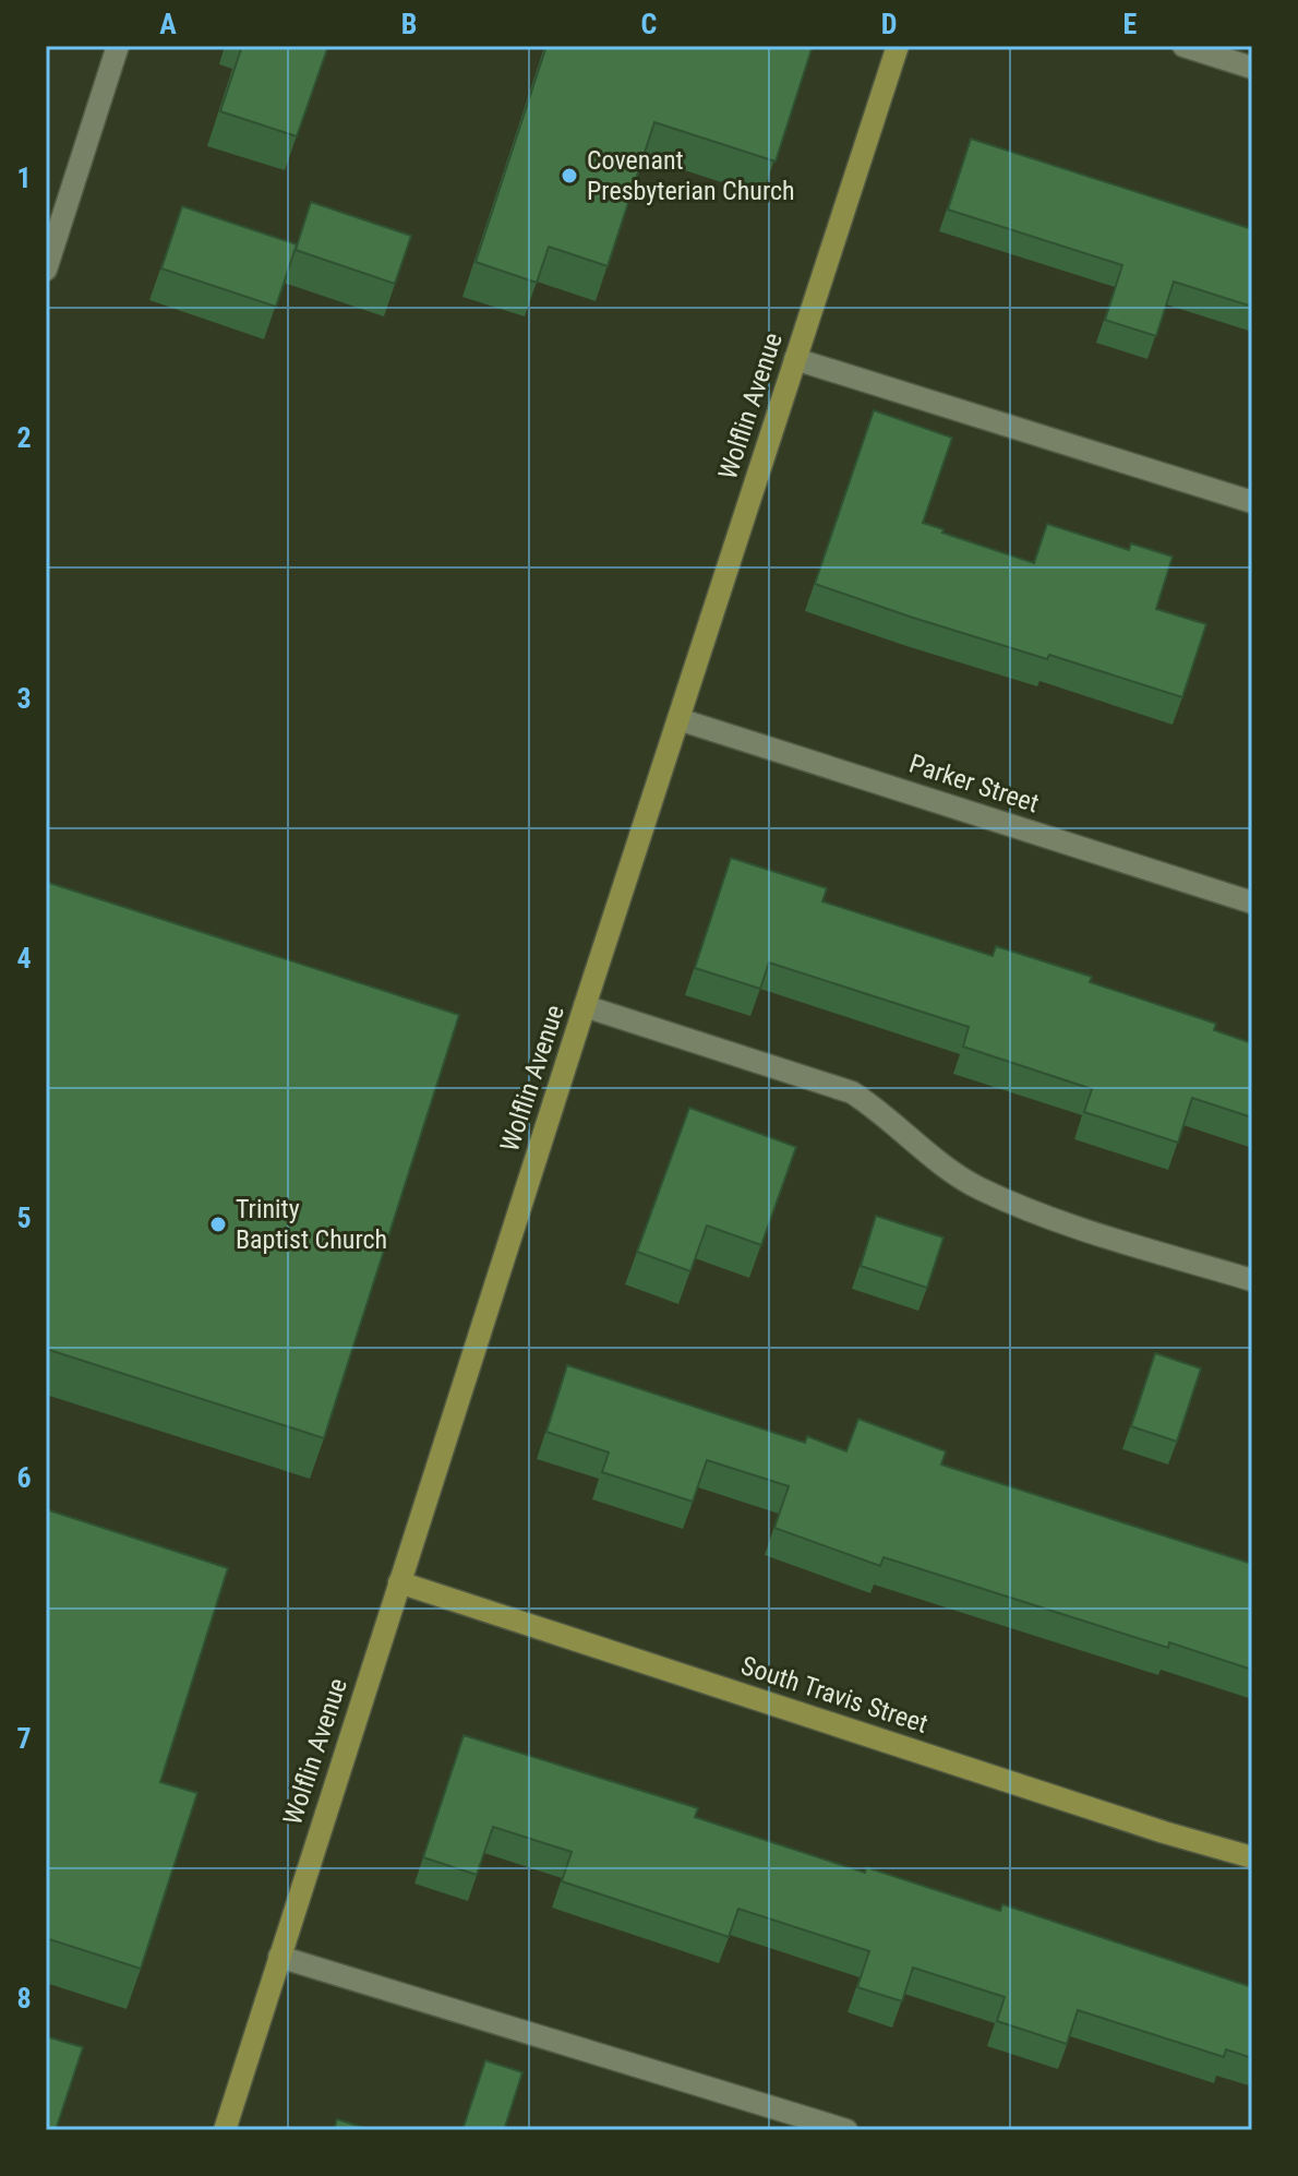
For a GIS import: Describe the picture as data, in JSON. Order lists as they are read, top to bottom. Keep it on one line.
{"streets":{"main road":["Wolflin Avenue","South Travis Street"],"street":["Parker Street"]},"crossings":[["Wolflin Avenue","Parker Street"],["Wolflin Avenue","South Travis Street"]],"places":["Covenant Presbyterian Church","Trinity Baptist Church"],"grid":{"columns":["A","B","C","D","E"],"rows":["1","2","3","4","5","6","7","8"]}}
